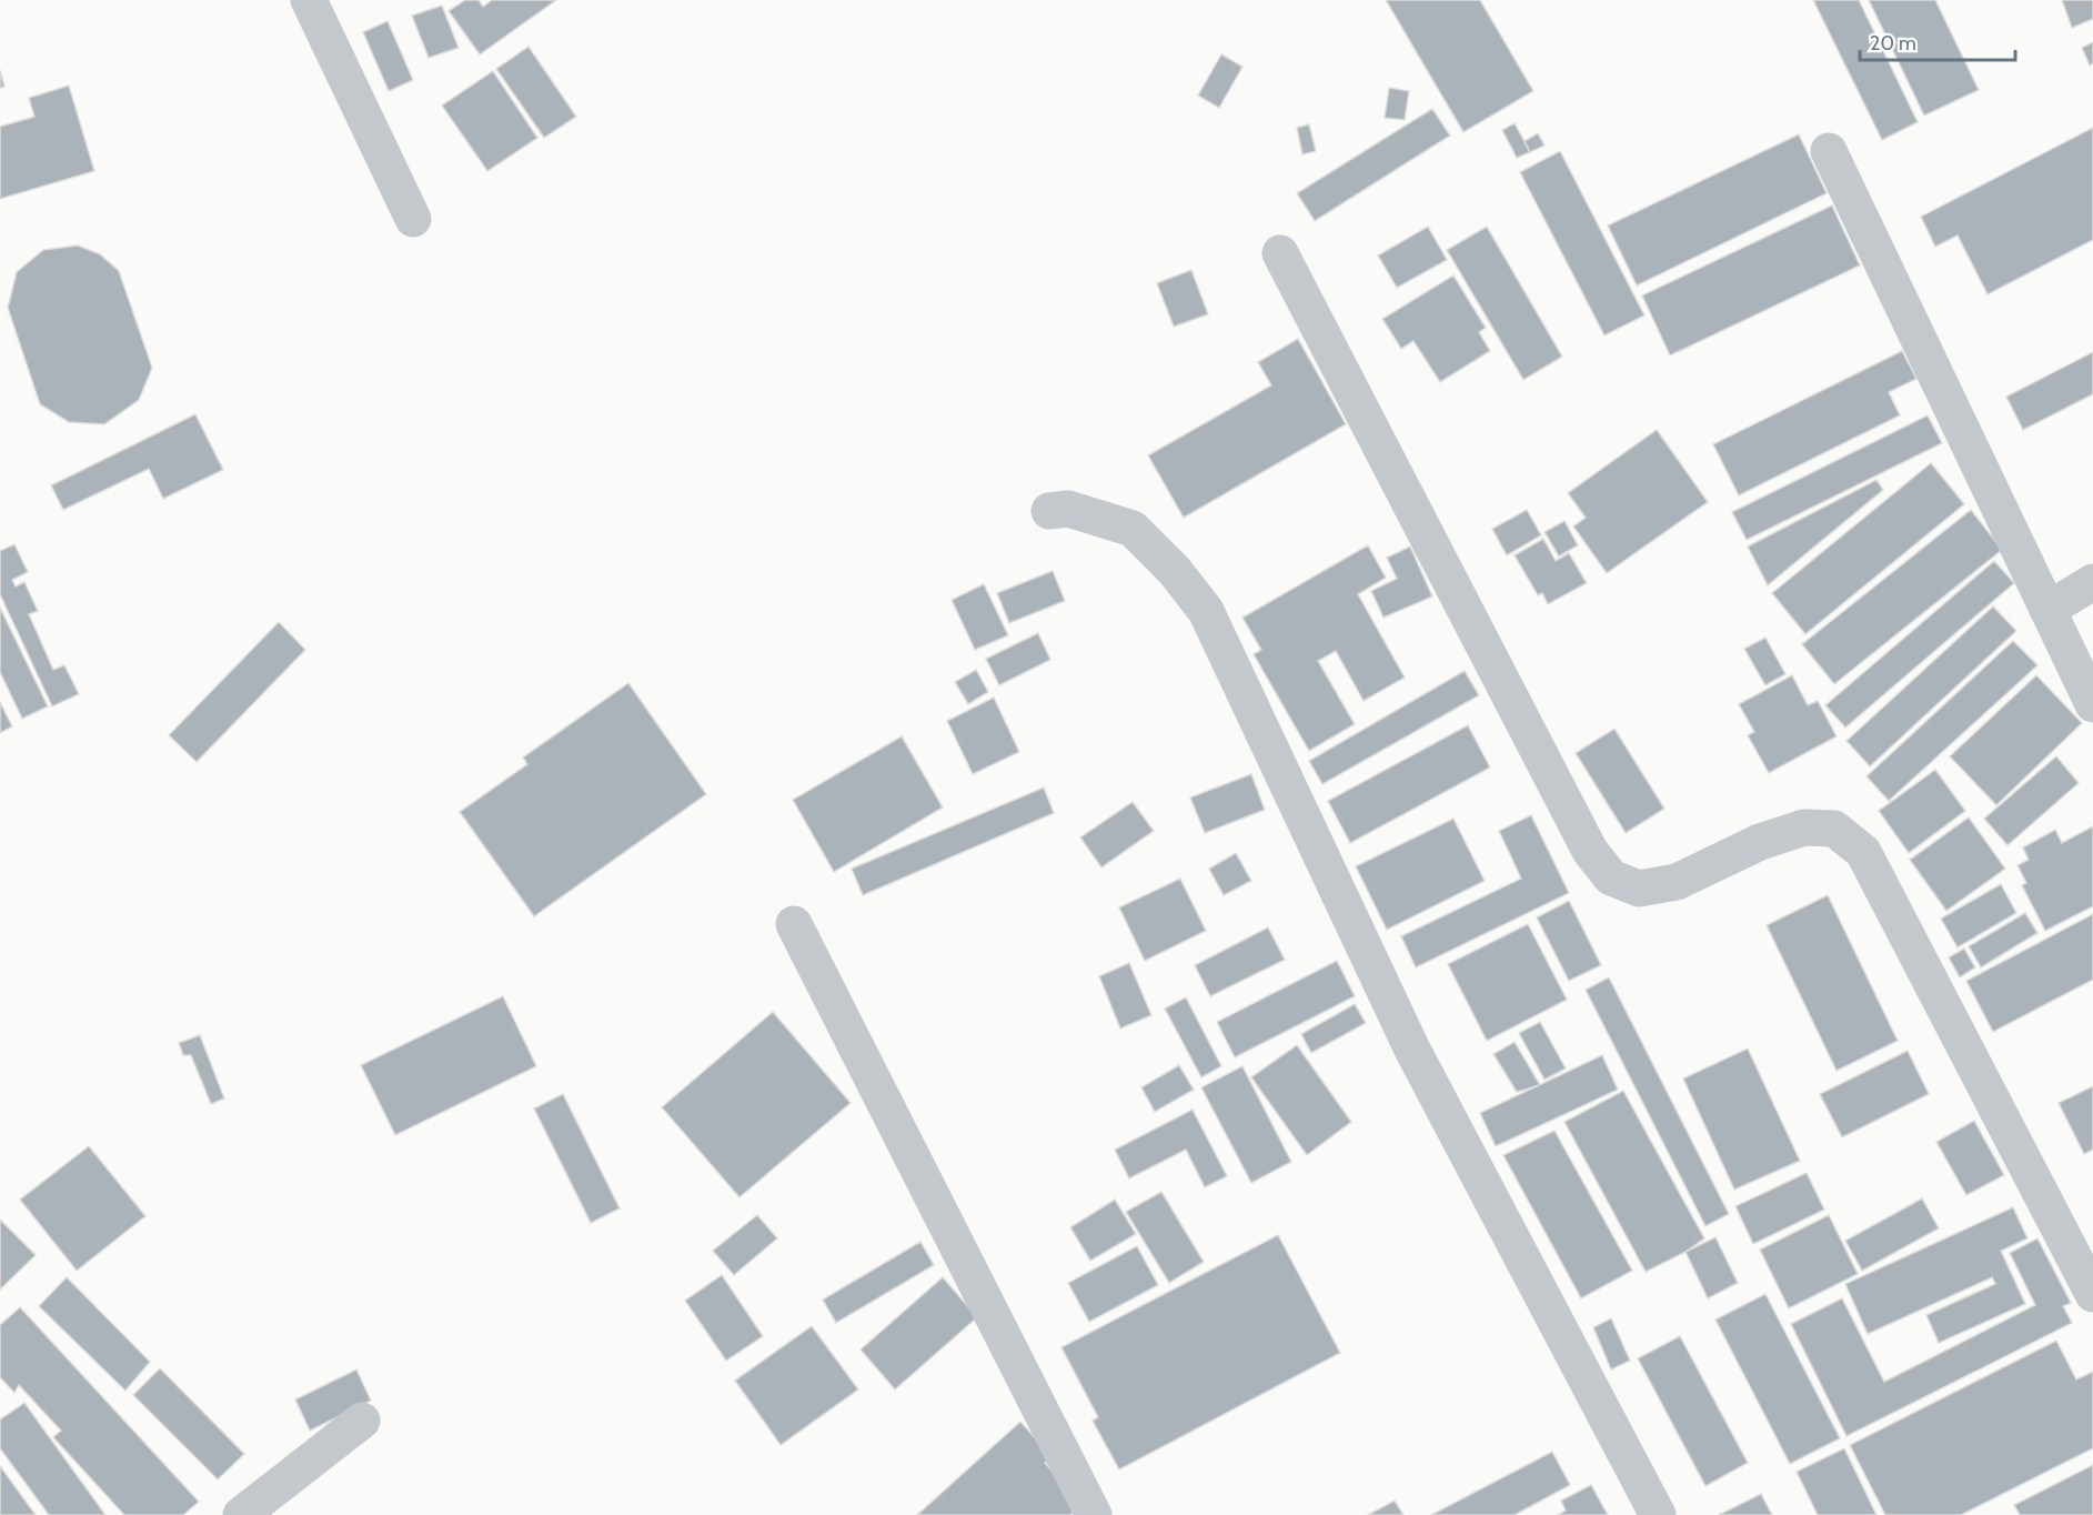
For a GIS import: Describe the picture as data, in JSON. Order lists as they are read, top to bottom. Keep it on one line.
{"scale_bar":"20 m"}
